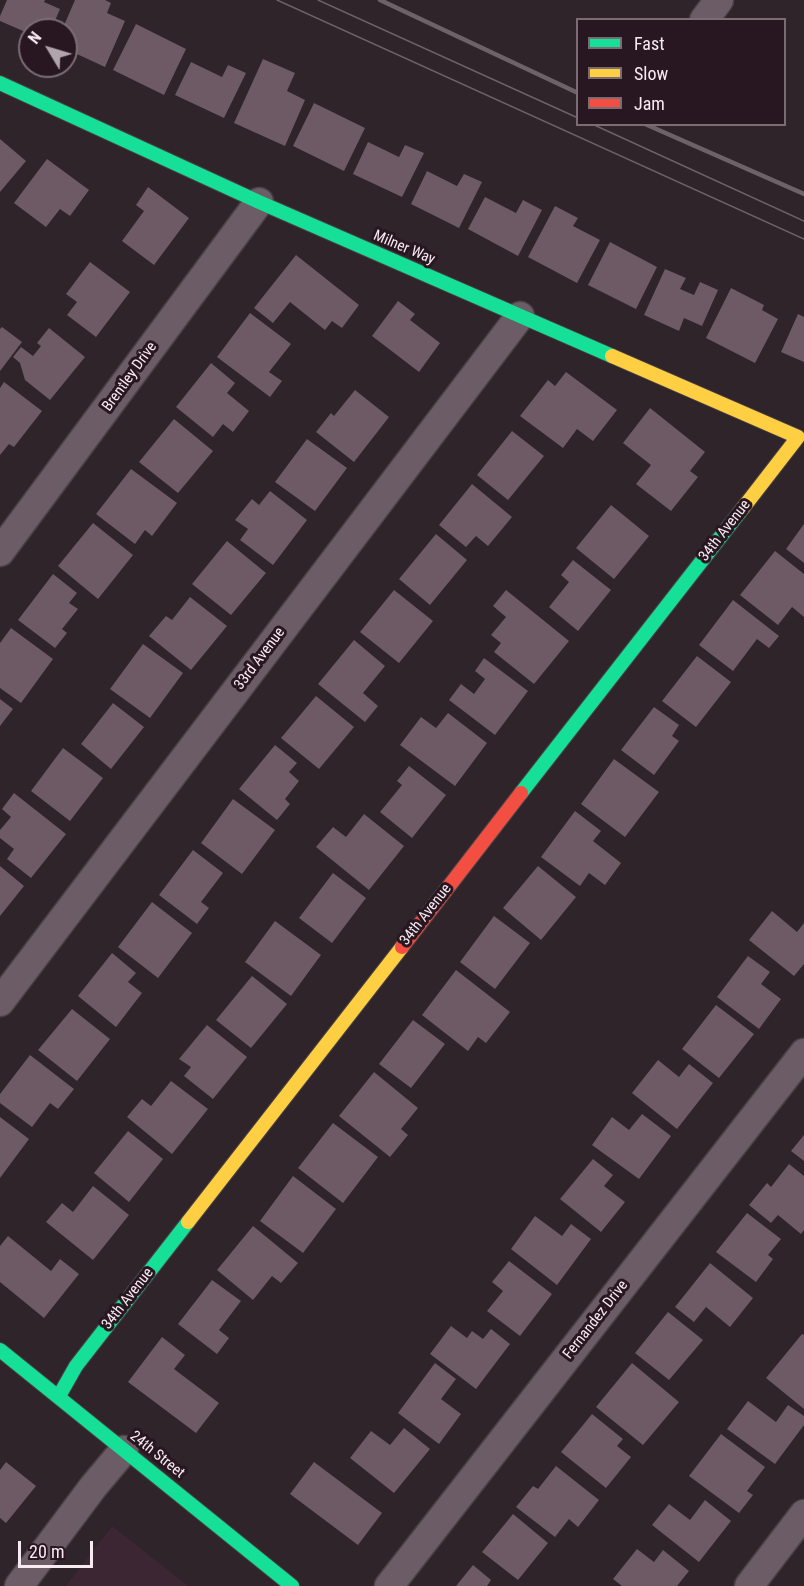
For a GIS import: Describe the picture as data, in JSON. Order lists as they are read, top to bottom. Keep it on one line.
{"streets":{"street":["Milner Way","Brentley Drive","34th Avenue","33rd Avenue","Fernandez Drive","24th Street"]},"crossings":[["Milner Way","Brentley Drive"],["Milner Way","34th Avenue"],["Milner Way","33rd Avenue"],["34th Avenue","24th Street"]],"legend":["Fast","Slow","Jam"],"scale_bar":"20 m","north":"top left"}
